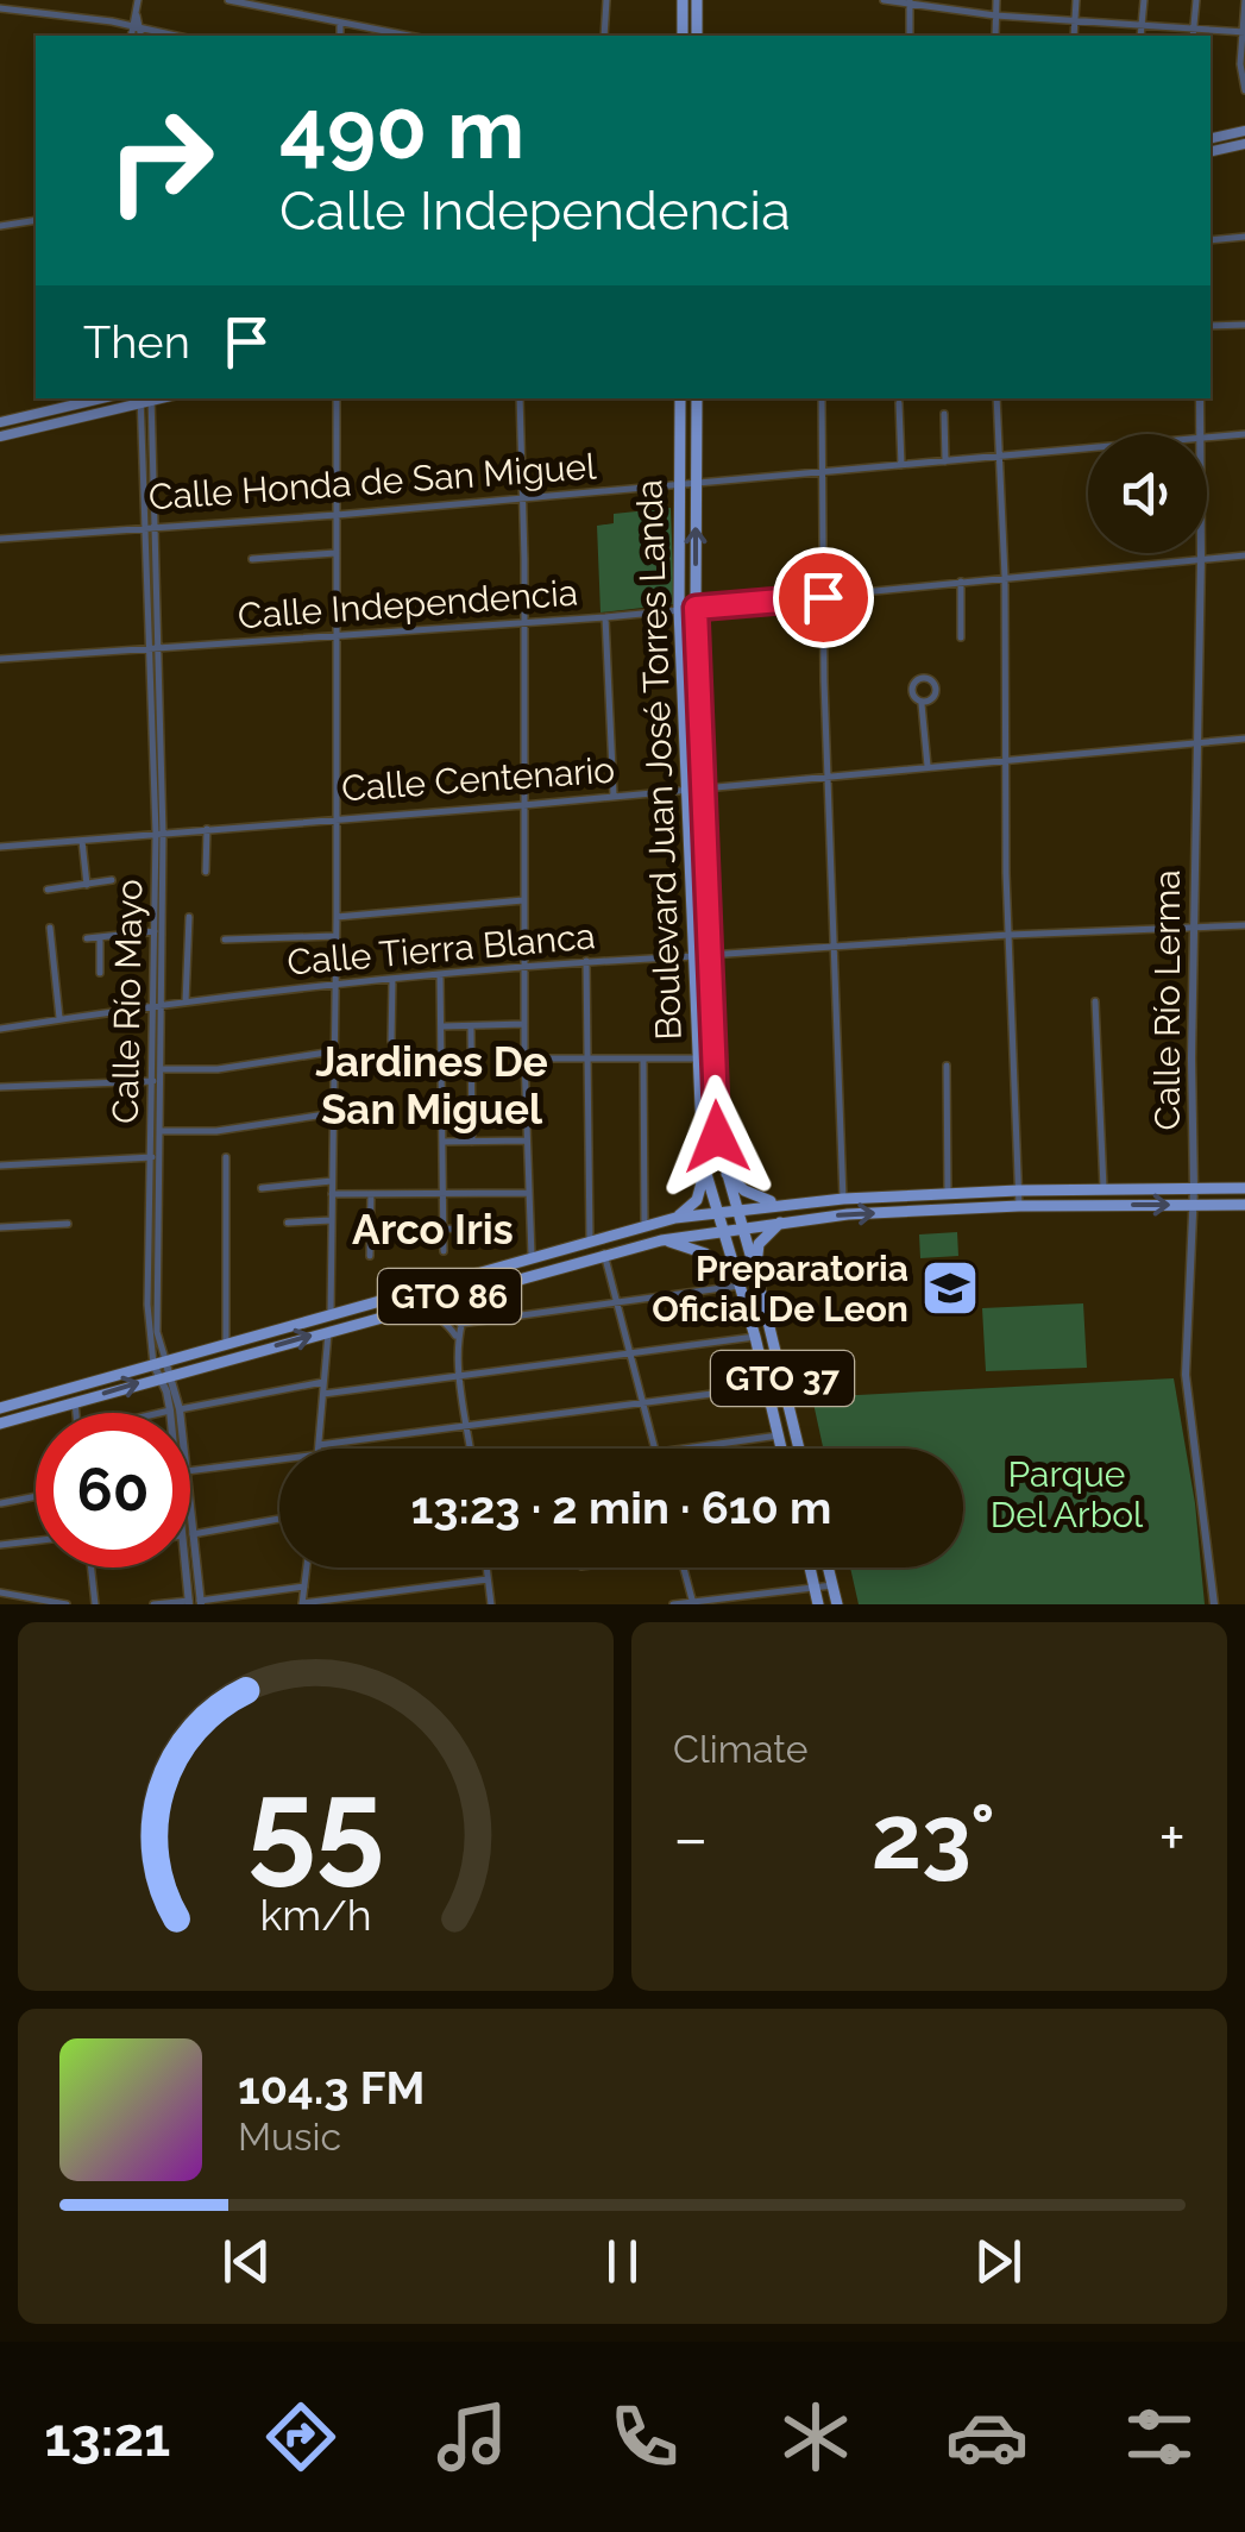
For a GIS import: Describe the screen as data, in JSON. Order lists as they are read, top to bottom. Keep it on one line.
{"streets":{"main road":["Boulevard Juan José Torres Landa","GTO 86","GTO 37"],"street":["Calle Honda de San Miguel","Calle Independencia","Calle Centenario","Calle Tierra Blanca","Calle Río Lerma","Calle Río Mayo"]},"crossings":[["Calle Honda de San Miguel","Boulevard Juan José Torres Landa"],["Calle Honda de San Miguel","Calle Río Mayo"],["Calle Independencia","Boulevard Juan José Torres Landa"],["Calle Independencia","Calle Río Lerma"],["Calle Independencia","Calle Río Mayo"],["Boulevard Juan José Torres Landa","Calle Centenario"],["Boulevard Juan José Torres Landa","Calle Tierra Blanca"],["Boulevard Juan José Torres Landa","GTO 86"],["Calle Centenario","Calle Río Lerma"],["Calle Centenario","Calle Río Mayo"],["Calle Tierra Blanca","Calle Río Lerma"],["Calle Tierra Blanca","Calle Río Mayo"],["Calle Río Mayo","GTO 86"]],"districts":["Jardines De San Miguel","Arco Iris"],"parks":["Parque Del Arbol"],"places":{"school or university":["Preparatoria Oficial De Leon"]},"page":{"turn":["490 m","Calle Independencia"],"then":"Then","limit":"60","trip":"13:23 · 2 min · 610 m","tile":"Climate","heat":["−","23°","+"],"song":["104.3 FM","Music"],"tabs":"13:21","gauge":["55","km/h"]}}
